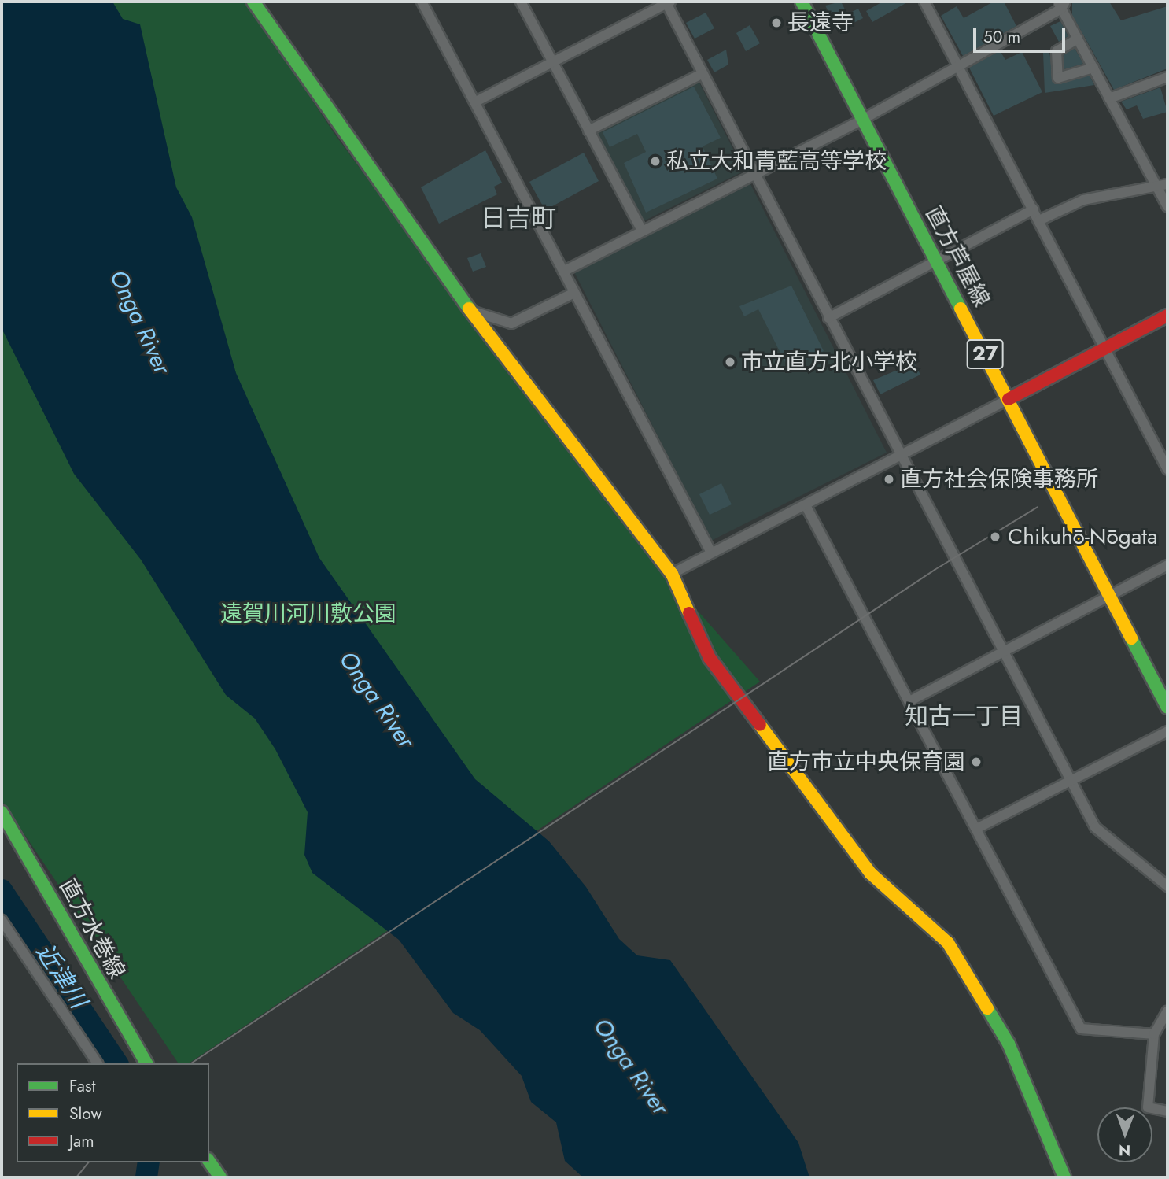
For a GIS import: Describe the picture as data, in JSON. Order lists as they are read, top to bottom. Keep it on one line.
{"streets":{"street":["直方芦屋線","27","直方水巻線"]},"districts":["日吉町","知古一丁目"],"water":["Onga River","近津川"],"parks":["遠賀川河川敷公園"],"places":["長遠寺","私立大和青藍高等学校","市立直方北小学校","直方社会保険事務所","Chikuhō-Nōgata","直方市立中央保育園"],"legend":["Fast","Slow","Jam"],"scale_bar":"50 m","north":"bottom"}
